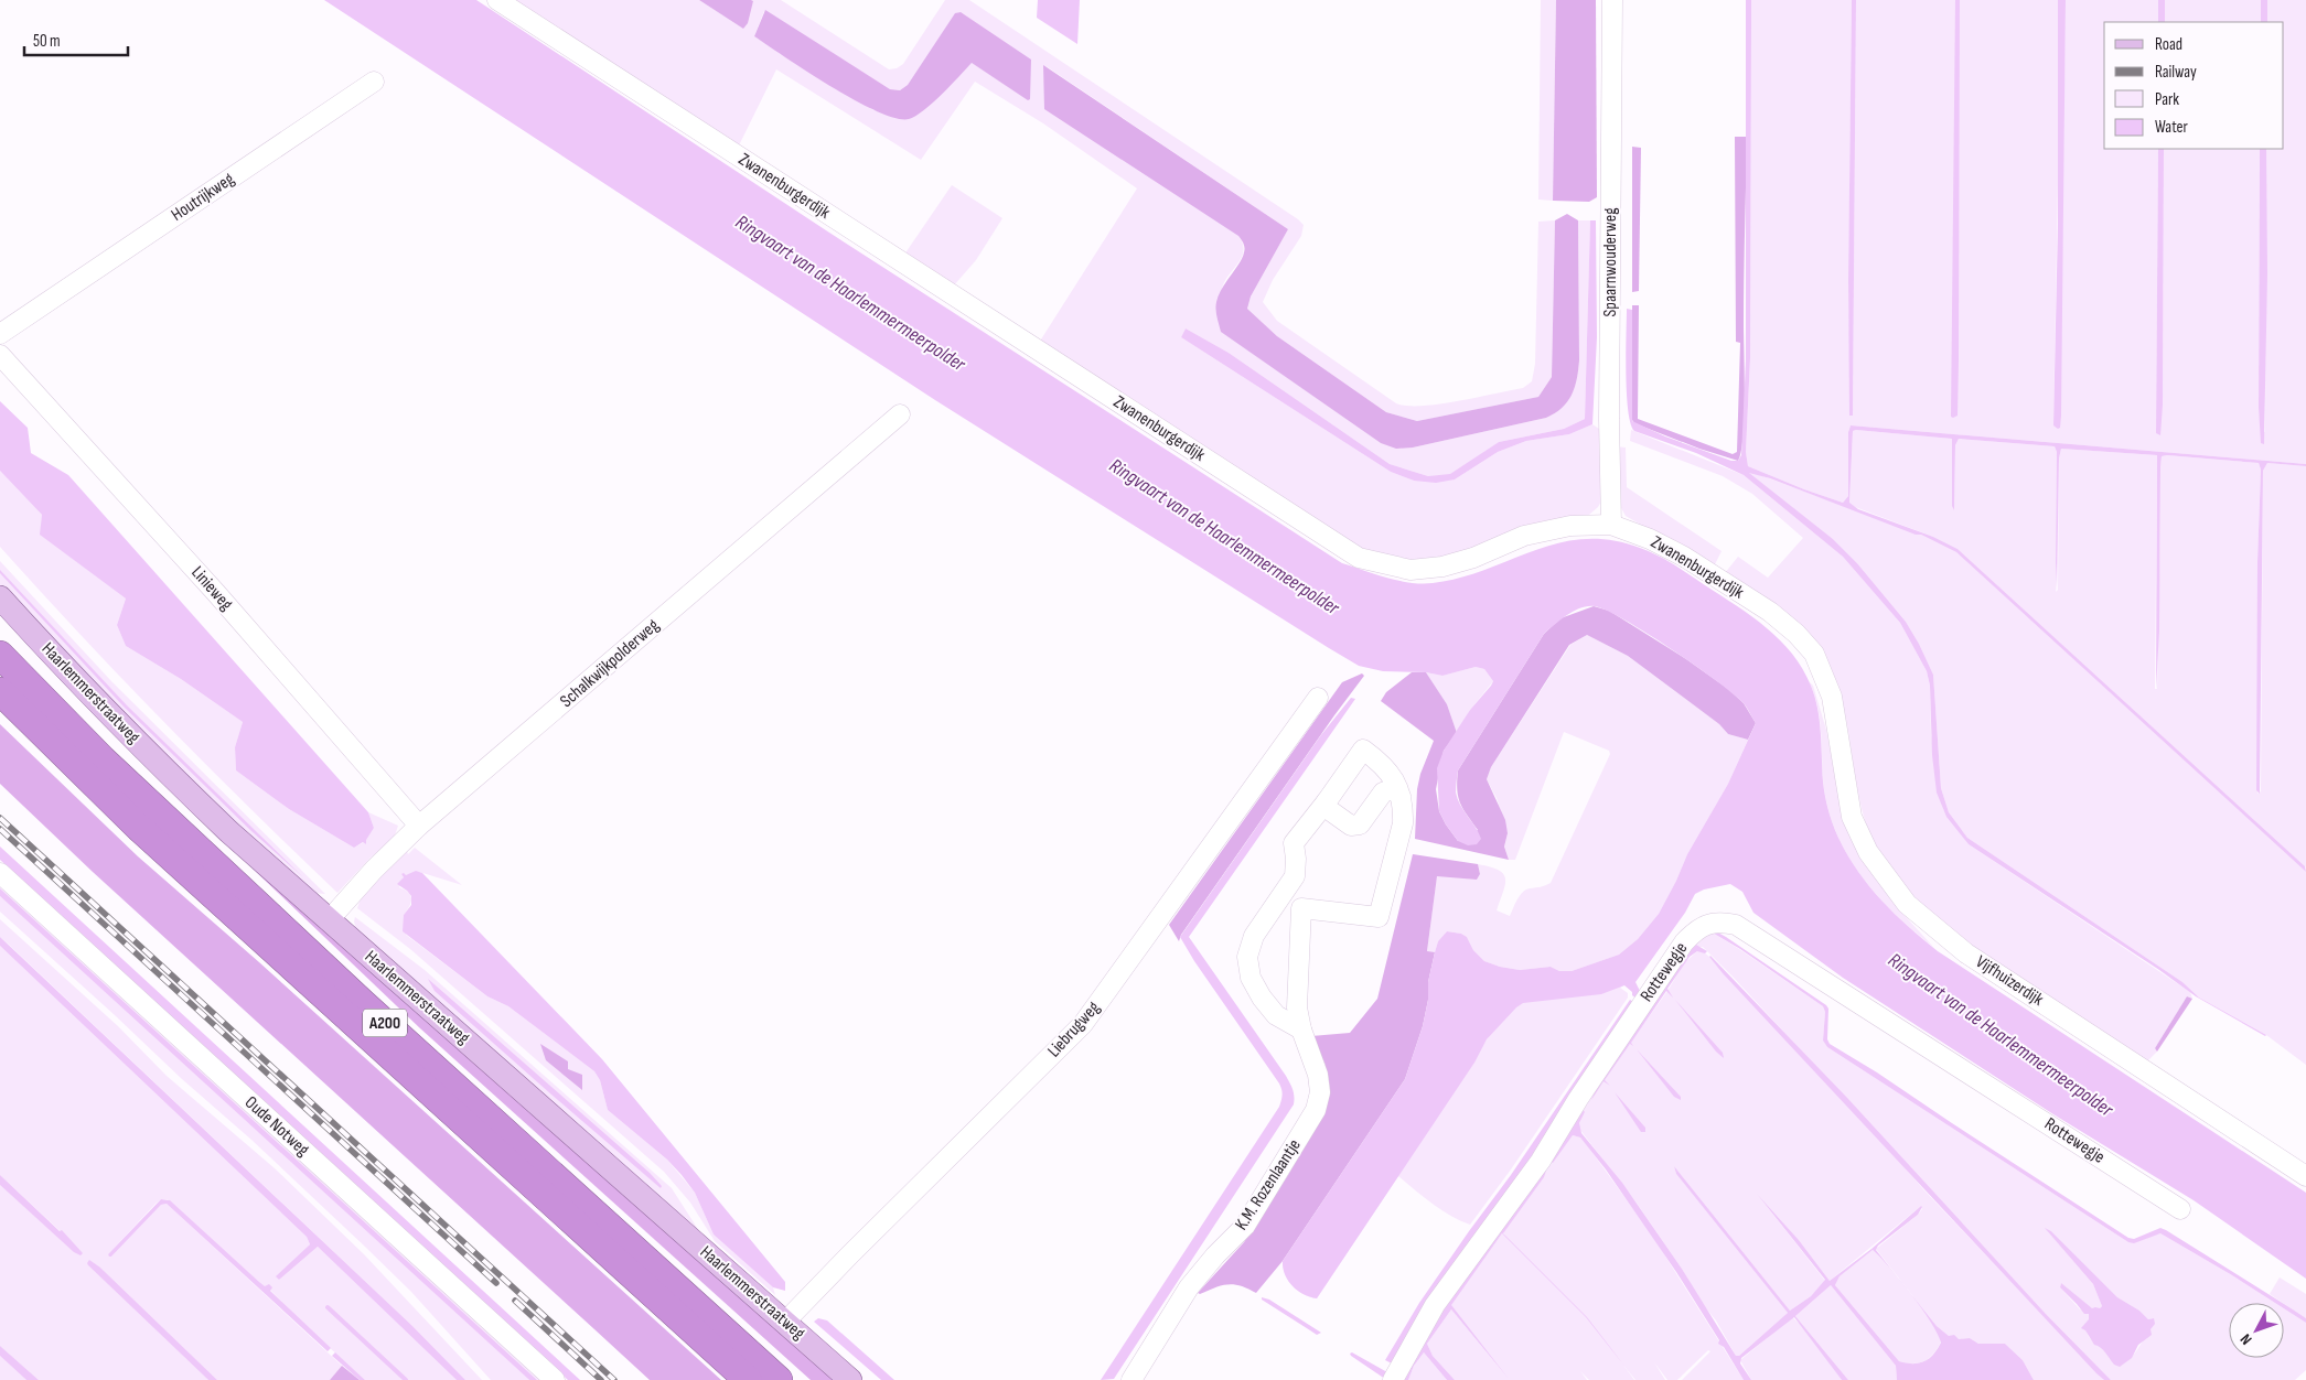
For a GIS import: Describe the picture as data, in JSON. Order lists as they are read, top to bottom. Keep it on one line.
{"streets":{"highway":["A200"],"main road":["Haarlemmerstraatweg"],"street":["Zwanenburgerdijk","Houtrijkweg","Spaarnwouderweg","Linieweg","Schalkwijkpolderweg","Rottewegje","Vijfhuizerdijk","Liebrugweg","Oude Notweg","K.M. Rozenlaantje"]},"crossings":[["Zwanenburgerdijk","Spaarnwouderweg"],["Zwanenburgerdijk","Vijfhuizerdijk"],["Linieweg","Schalkwijkpolderweg"],["Schalkwijkpolderweg","Haarlemmerstraatweg"],["Haarlemmerstraatweg","Liebrugweg"]],"water":["Ringvaart van de Haarlemmermeerpolder"],"legend":["Road","Railway","Park","Water"],"scale_bar":"50 m","north":"bottom left"}
